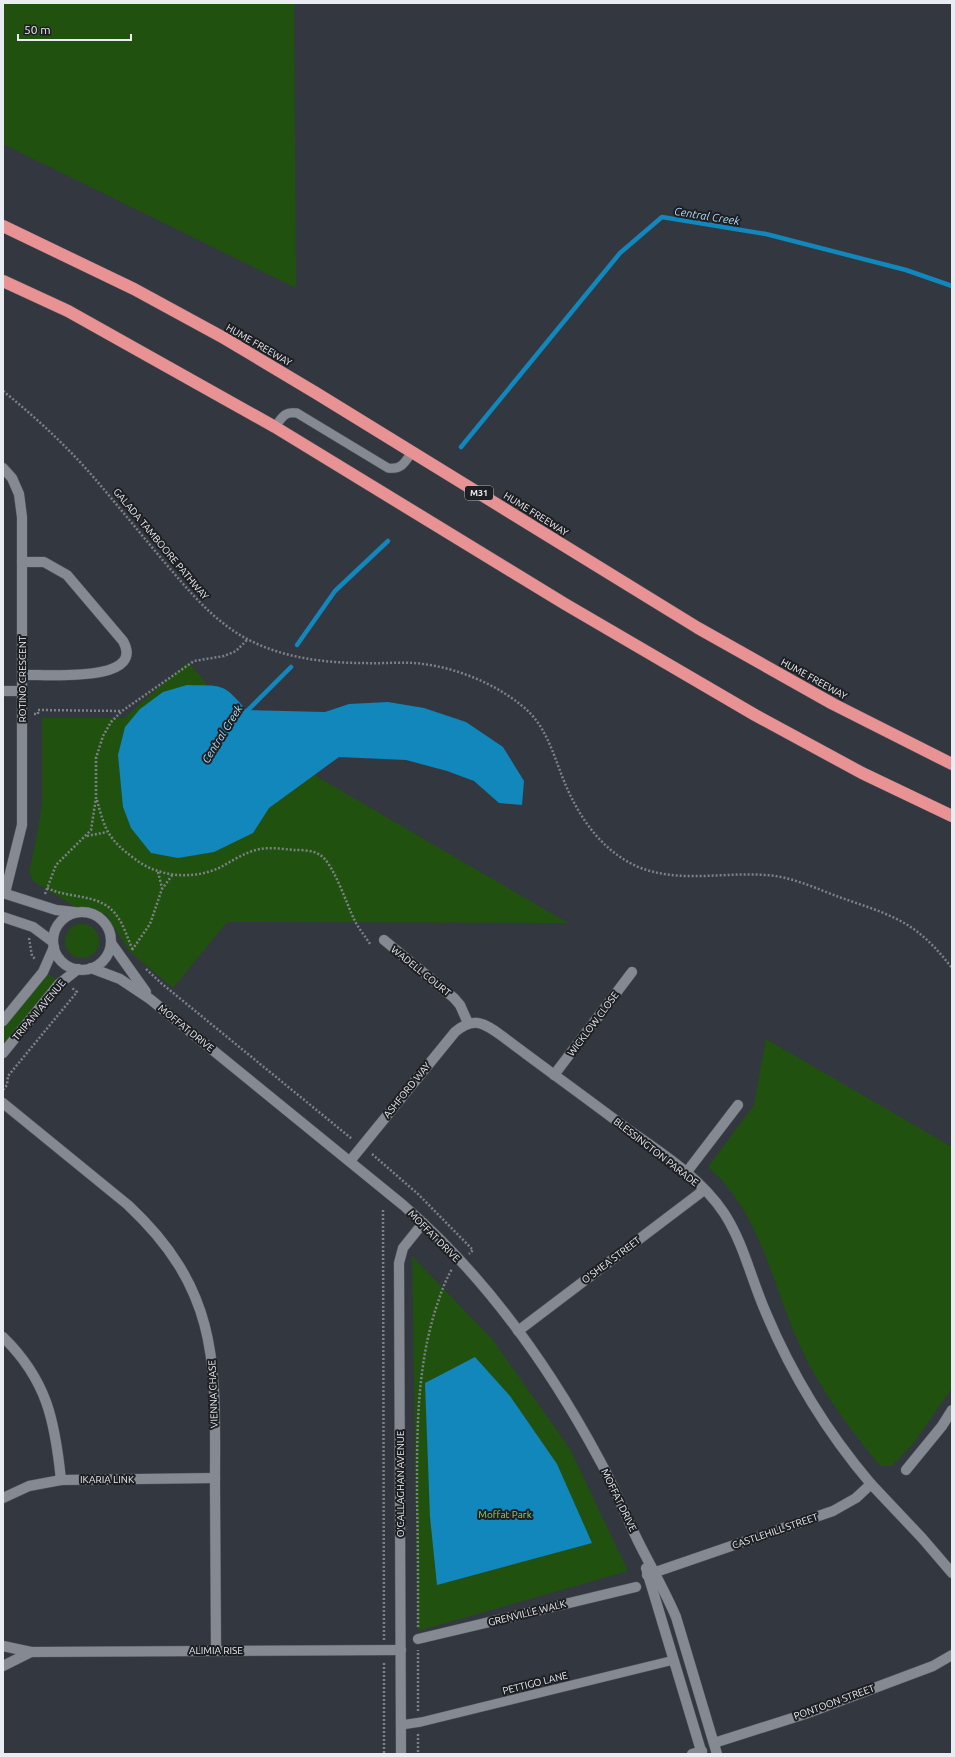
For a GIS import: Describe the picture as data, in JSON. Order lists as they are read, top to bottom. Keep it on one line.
{"streets":{"highway":["HUME FREEWAY","M31"],"street":["ROTINO CRESCENT","WADELL COURT","TRIPANI AVENUE","WICKLOW CLOSE","MOFFAT DRIVE","ASHFORD WAY","BLESSINGTON PARADE","O'SHEA STREET","VIENNA CHASE","IKARIA LINK","O'CALLAGHAN AVENUE","CASTLEHILL STREET","GRENVILLE WALK","ALIMIA RISE","PONTOON STREET"],"lane":["PETTIGO LANE"],"path":["GALADA TAMBOORE PATHWAY"]},"crossings":[["WADELL COURT","ASHFORD WAY"],["WADELL COURT","BLESSINGTON PARADE"],["TRIPANI AVENUE","MOFFAT DRIVE"],["WICKLOW CLOSE","BLESSINGTON PARADE"],["MOFFAT DRIVE","ASHFORD WAY"],["MOFFAT DRIVE","O'SHEA STREET"],["MOFFAT DRIVE","O'CALLAGHAN AVENUE"],["MOFFAT DRIVE","CASTLEHILL STREET"],["MOFFAT DRIVE","PETTIGO LANE"],["MOFFAT DRIVE","PONTOON STREET"],["ASHFORD WAY","BLESSINGTON PARADE"],["BLESSINGTON PARADE","O'SHEA STREET"],["BLESSINGTON PARADE","CASTLEHILL STREET"],["VIENNA CHASE","IKARIA LINK"],["VIENNA CHASE","ALIMIA RISE"],["O'CALLAGHAN AVENUE","ALIMIA RISE"],["O'CALLAGHAN AVENUE","PETTIGO LANE"]],"water":["Central Creek"],"parks":["Moffat Park"],"scale_bar":"50 m"}
